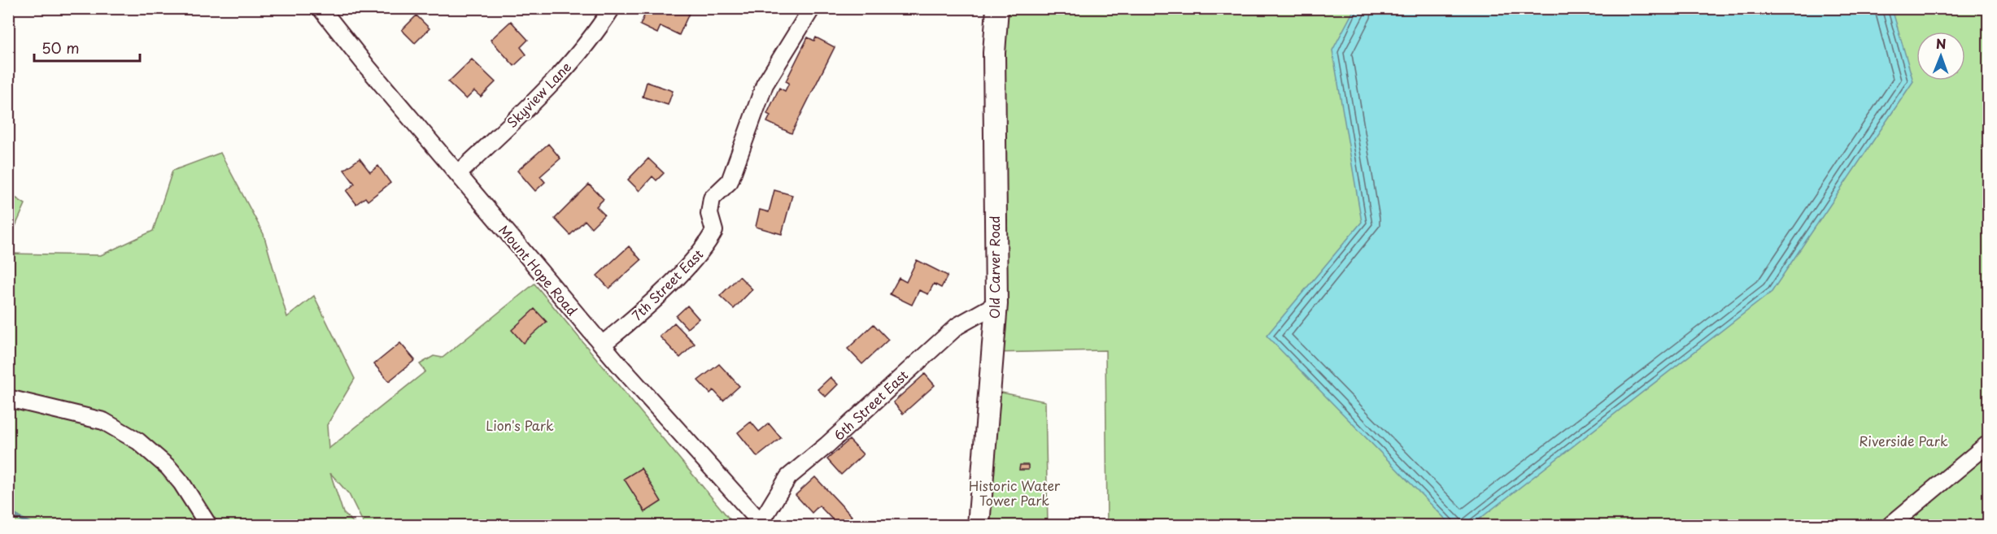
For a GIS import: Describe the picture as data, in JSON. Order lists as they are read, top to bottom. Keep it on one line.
{"streets":{"street":["Skyview Lane","Old Carver Road","Mount Hope Road","7th Street East","6th Street East"]},"crossings":[["Skyview Lane","Mount Hope Road"],["Old Carver Road","6th Street East"],["Mount Hope Road","7th Street East"],["Mount Hope Road","6th Street East"]],"parks":["Lion's Park","Riverside Park","Historic Water Tower Park"],"scale_bar":"50 m","north":"top"}
